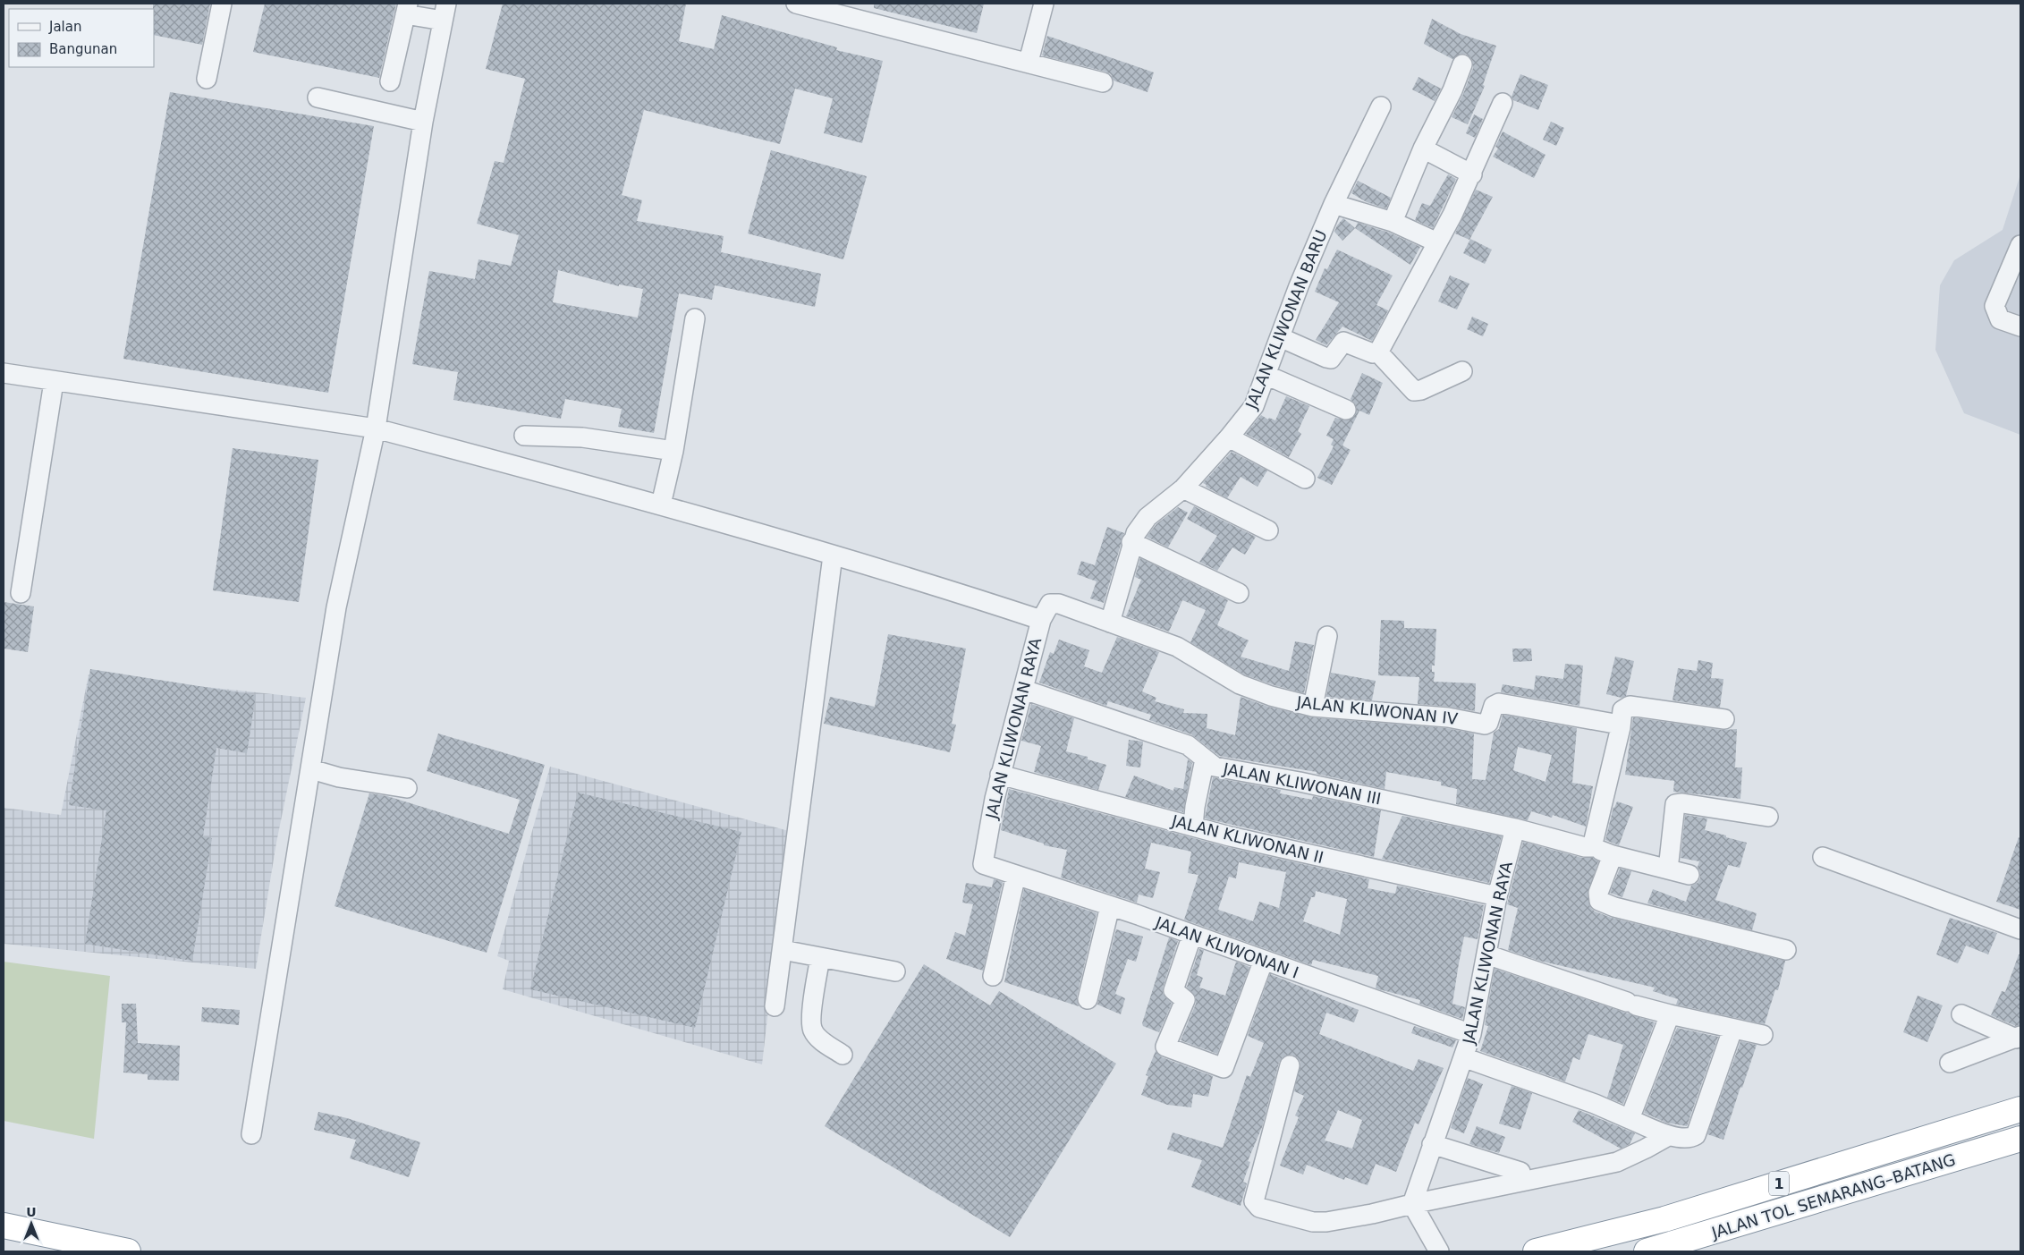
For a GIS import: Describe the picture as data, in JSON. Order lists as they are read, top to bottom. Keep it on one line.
{"streets":{"highway":["1","JALAN TOL SEMARANG–BATANG"],"street":["JALAN KLIWONAN BARU","JALAN KLIWONAN IV","JALAN KLIWONAN RAYA","JALAN KLIWONAN III","JALAN KLIWONAN II","JALAN KLIWONAN I"]},"crossings":[["JALAN KLIWONAN BARU","JALAN KLIWONAN IV"],["JALAN KLIWONAN IV","JALAN KLIWONAN RAYA"],["JALAN KLIWONAN RAYA","JALAN KLIWONAN III"],["JALAN KLIWONAN RAYA","JALAN KLIWONAN II"],["JALAN KLIWONAN RAYA","JALAN KLIWONAN I"]],"legend":["Jalan","Bangunan"],"north":"top"}
